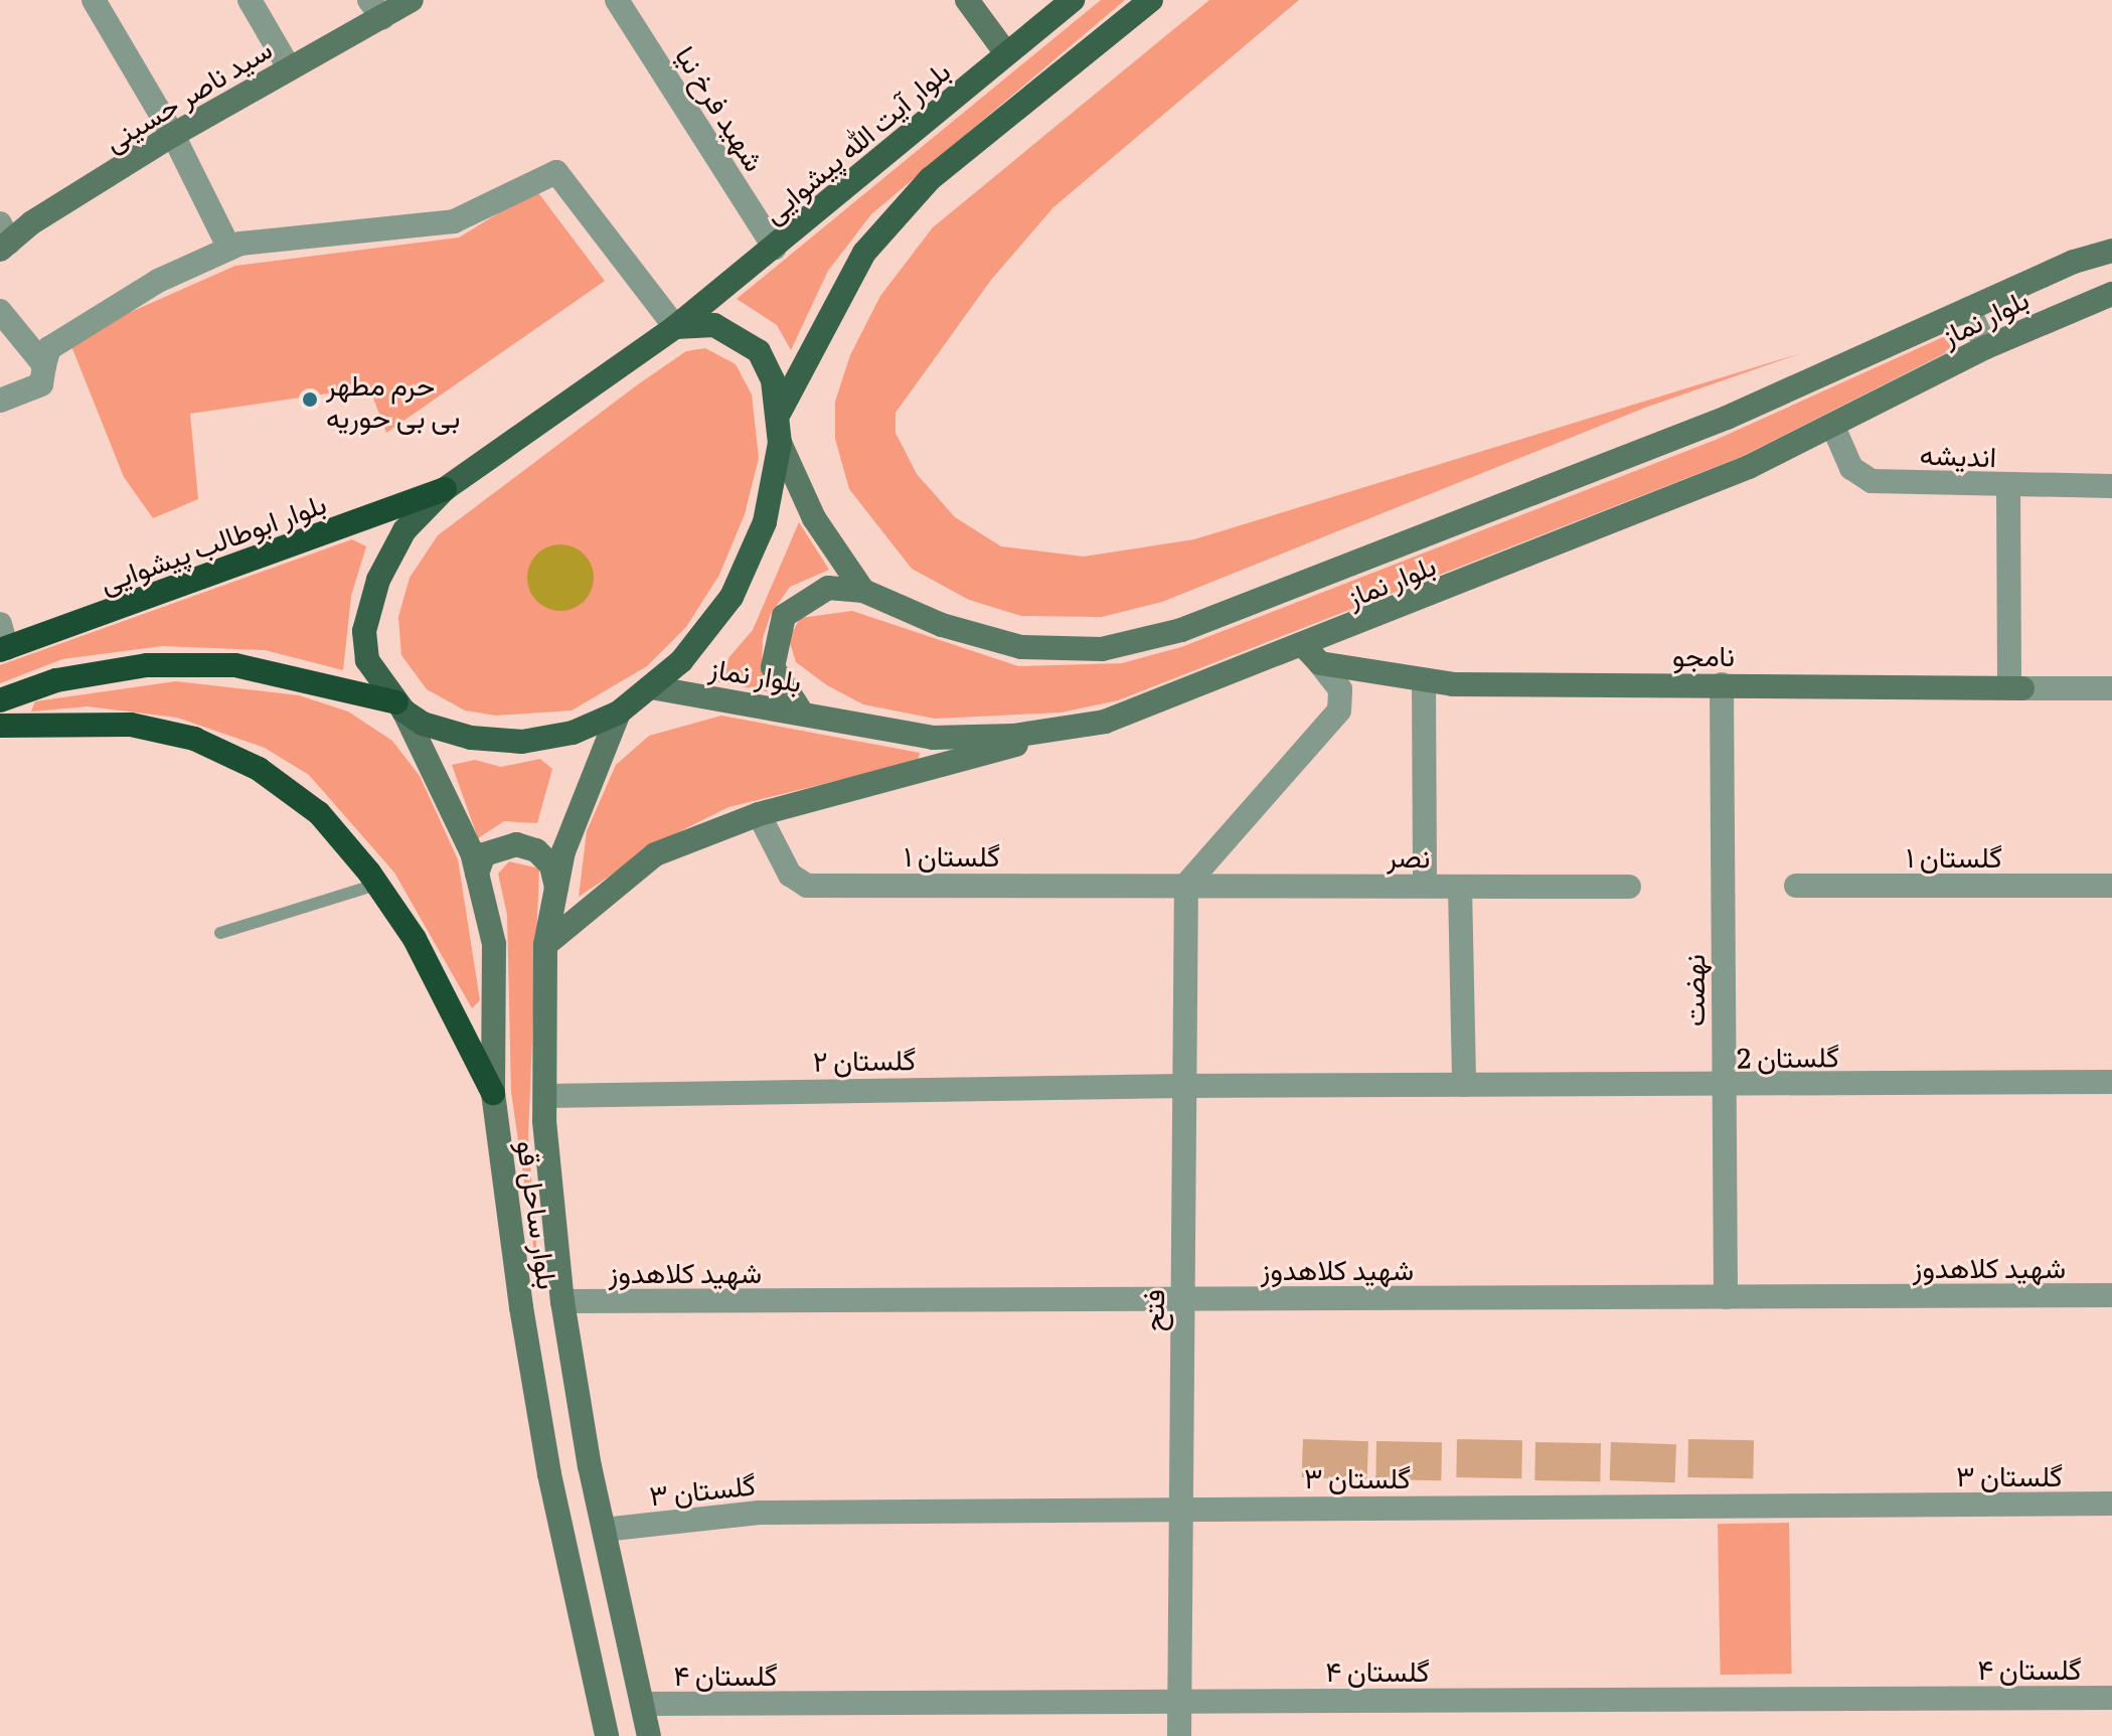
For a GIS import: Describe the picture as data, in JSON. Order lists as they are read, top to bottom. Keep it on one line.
{"streets":{"highway":["بلوار ابوطالب پیشوایی"],"main road":["سید ناصر حسینی","بلوار آیت الله پیشوایی","بلوار نماز","نامجو","بلوار ساحل قو"],"street":["شهید فرخ نیا","اندیشه","گلستان ۱","نصر","نهضت","گلستان 2","گلستان ۲","شهید کلاهدوز","فتح","گلستان ۳","گلستان ۴"]},"crossings":[["شهید فرخ نیا","بلوار آیت الله پیشوایی"],["بلوار آیت الله پیشوایی","بلوار ابوطالب پیشوایی"],["بلوار آیت الله پیشوایی","بلوار ساحل قو"],["بلوار نماز","اندیشه"],["بلوار نماز","نامجو"],["نامجو","نهضت"],["گلستان ۱","نصر"],["گلستان ۱","فتح"],["نصر","فتح"],["نهضت","گلستان 2"],["نهضت","شهید کلاهدوز"],["گلستان 2","گلستان ۲"],["گلستان 2","فتح"],["گلستان ۲","بلوار ساحل قو"],["گلستان ۲","فتح"],["بلوار ساحل قو","شهید کلاهدوز"],["بلوار ساحل قو","گلستان ۳"],["بلوار ساحل قو","گلستان ۴"],["شهید کلاهدوز","فتح"],["فتح","گلستان ۳"],["فتح","گلستان ۴"]],"places":["حرم مطهر بی بی حوریه"]}
